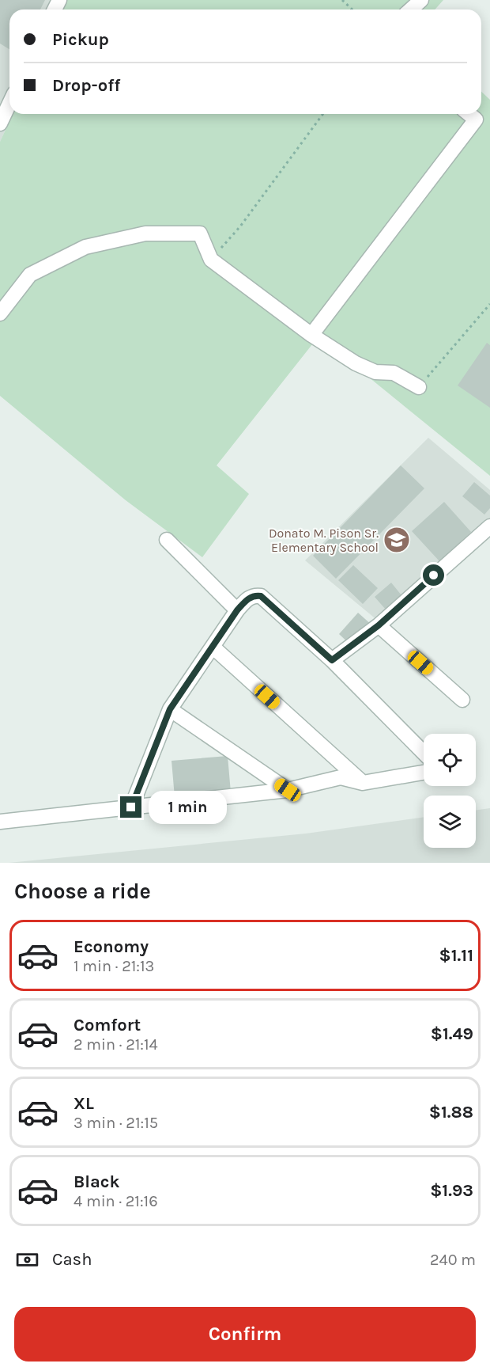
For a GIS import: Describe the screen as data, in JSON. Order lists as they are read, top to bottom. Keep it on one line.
{"places":{"school or university":["Donato M. Pison Sr. Elementary School"]},"page":{"banner":["Pickup","Drop-off"],"bubble":"1 min","heading":"Choose a ride","list":[{"name":"Economy","note":"1 min · 21:13","value":"$1.11"},{"name":"Comfort","note":"2 min · 21:14","value":"$1.49"},{"name":"XL","note":"3 min · 21:15","value":"$1.88"},{"name":"Black","note":"4 min · 21:16","value":"$1.93"}],"pay":["Cash","240 m"],"buttons":"Confirm"}}
